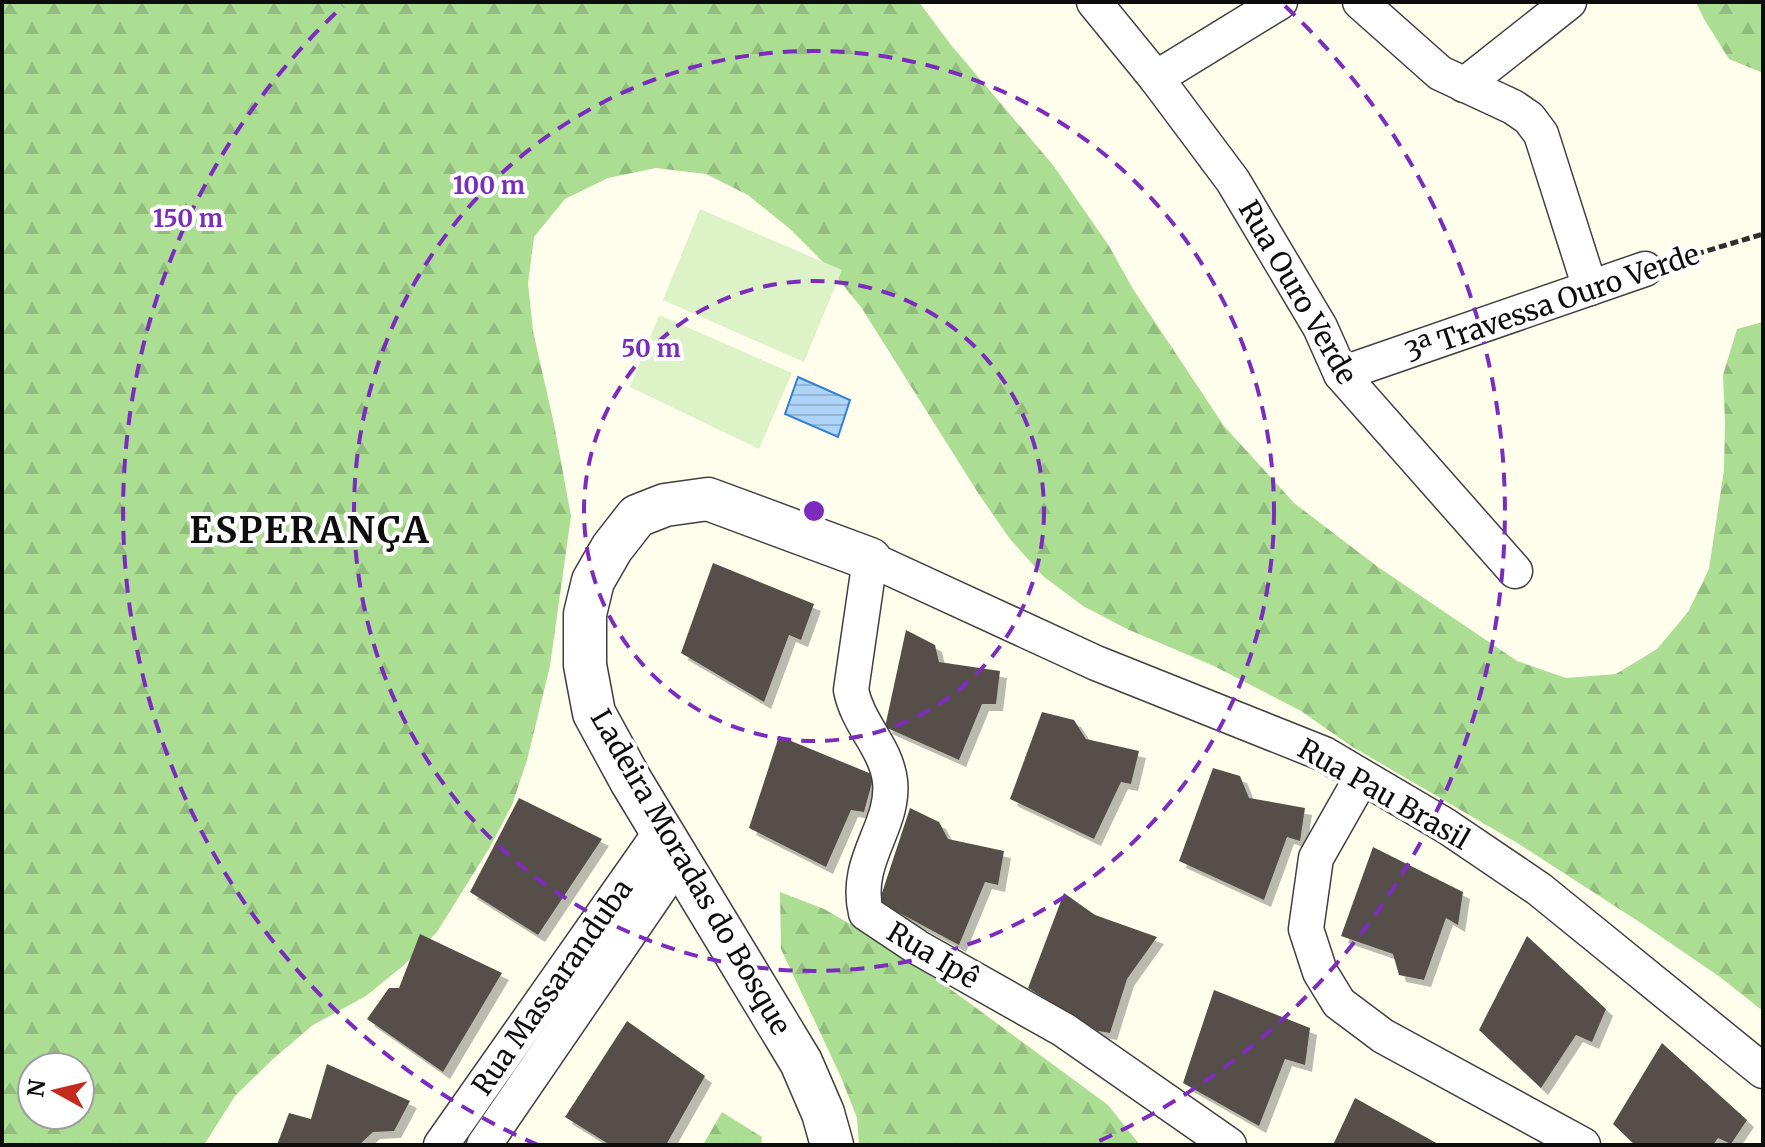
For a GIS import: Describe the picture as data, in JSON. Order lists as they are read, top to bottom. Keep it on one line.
{"streets":{"street":["Rua Ouro Verde","3ª Travessa Ouro Verde","Rua Pau Brasil","Ladeira Moradas do Bosque","Rua Ipê","Rua Massaranduba"]},"crossings":[["Rua Ouro Verde","3ª Travessa Ouro Verde"],["Rua Pau Brasil","Ladeira Moradas do Bosque"],["Rua Pau Brasil","Rua Ipê"],["Ladeira Moradas do Bosque","Rua Ipê"],["Ladeira Moradas do Bosque","Rua Massaranduba"]],"districts":["ESPERANÇA"],"north":"left","rings":["100 m","150 m","50 m"]}
